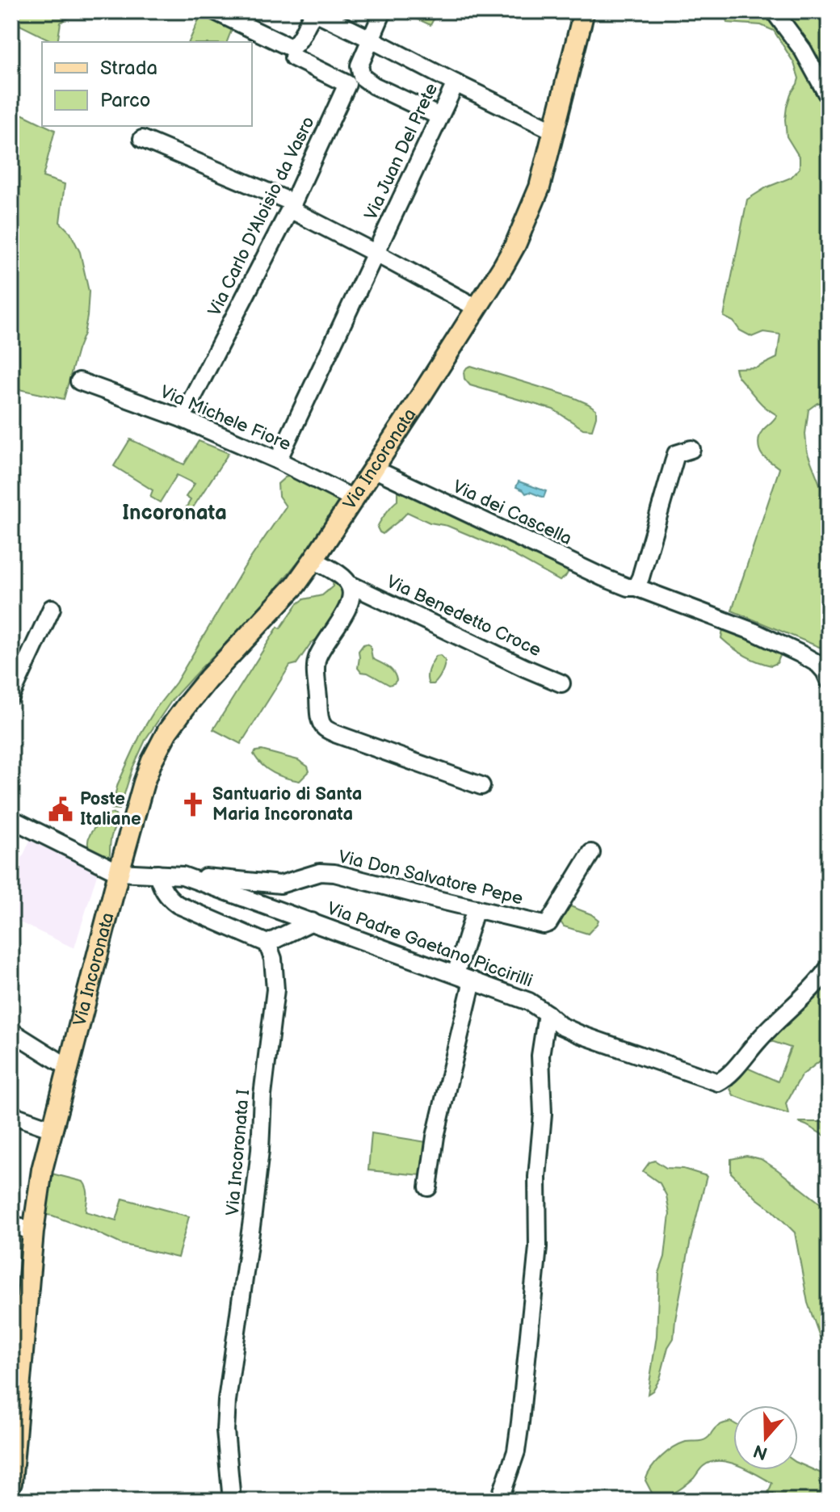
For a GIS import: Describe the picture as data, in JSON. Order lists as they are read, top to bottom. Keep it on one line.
{"streets":{"main road":["Via Incoronata"],"street":["Via Juan Del Prete","Via Carlo D'Aloisio da Vasro","Via Michele Fiore","Via dei Cascella","Via Benedetto Croce","Via Don Salvatore Pepe","Via Padre Gaetano Piccirilli","Via Incoronata I"]},"crossings":[["Via Juan Del Prete","Via Michele Fiore"],["Via Carlo D'Aloisio da Vasro","Via Michele Fiore"],["Via Michele Fiore","Via Incoronata"],["Via Incoronata","Via dei Cascella"],["Via Incoronata","Via Benedetto Croce"],["Via Incoronata","Via Padre Gaetano Piccirilli"],["Via Don Salvatore Pepe","Via Padre Gaetano Piccirilli"]],"districts":["Incoronata"],"places":{"church":["Santuario di Santa Maria Incoronata"],"public building":["Poste Italiane"]},"legend":["Strada","Parco"],"north":"bottom"}
